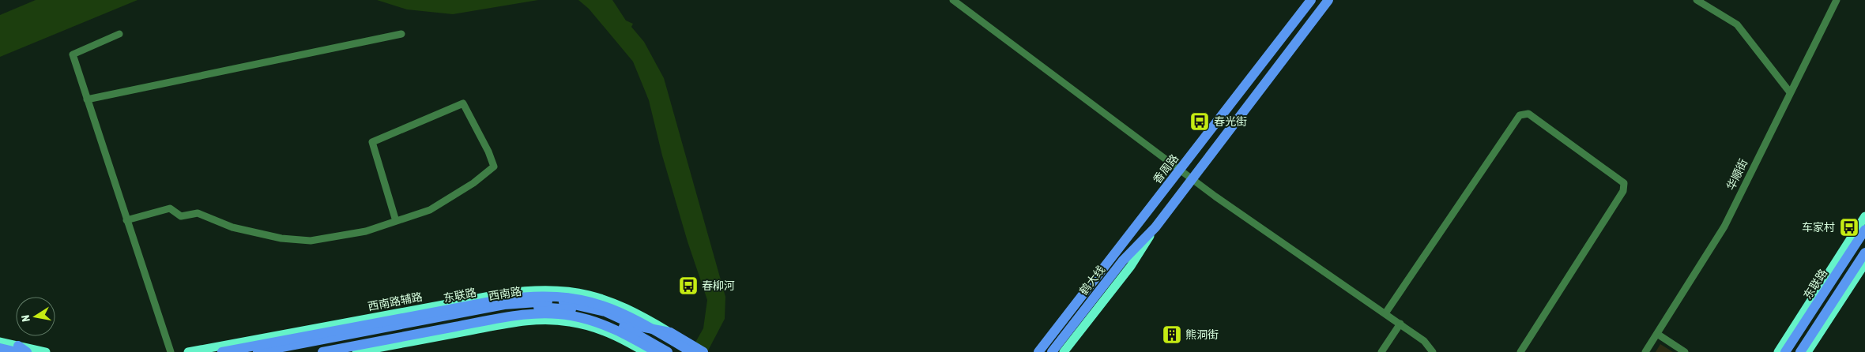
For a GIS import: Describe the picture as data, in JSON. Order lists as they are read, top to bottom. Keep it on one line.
{"streets":{"highway":["香周路","鹤大线","东联路","西南路"],"main road":["西南路辅路"],"street":["华顺街"]},"crossings":[["西南路","西南路辅路"]],"places":{"bus stop":["春光街","车家村","春柳河"],"building":["熊洞街"]},"north":"left"}
